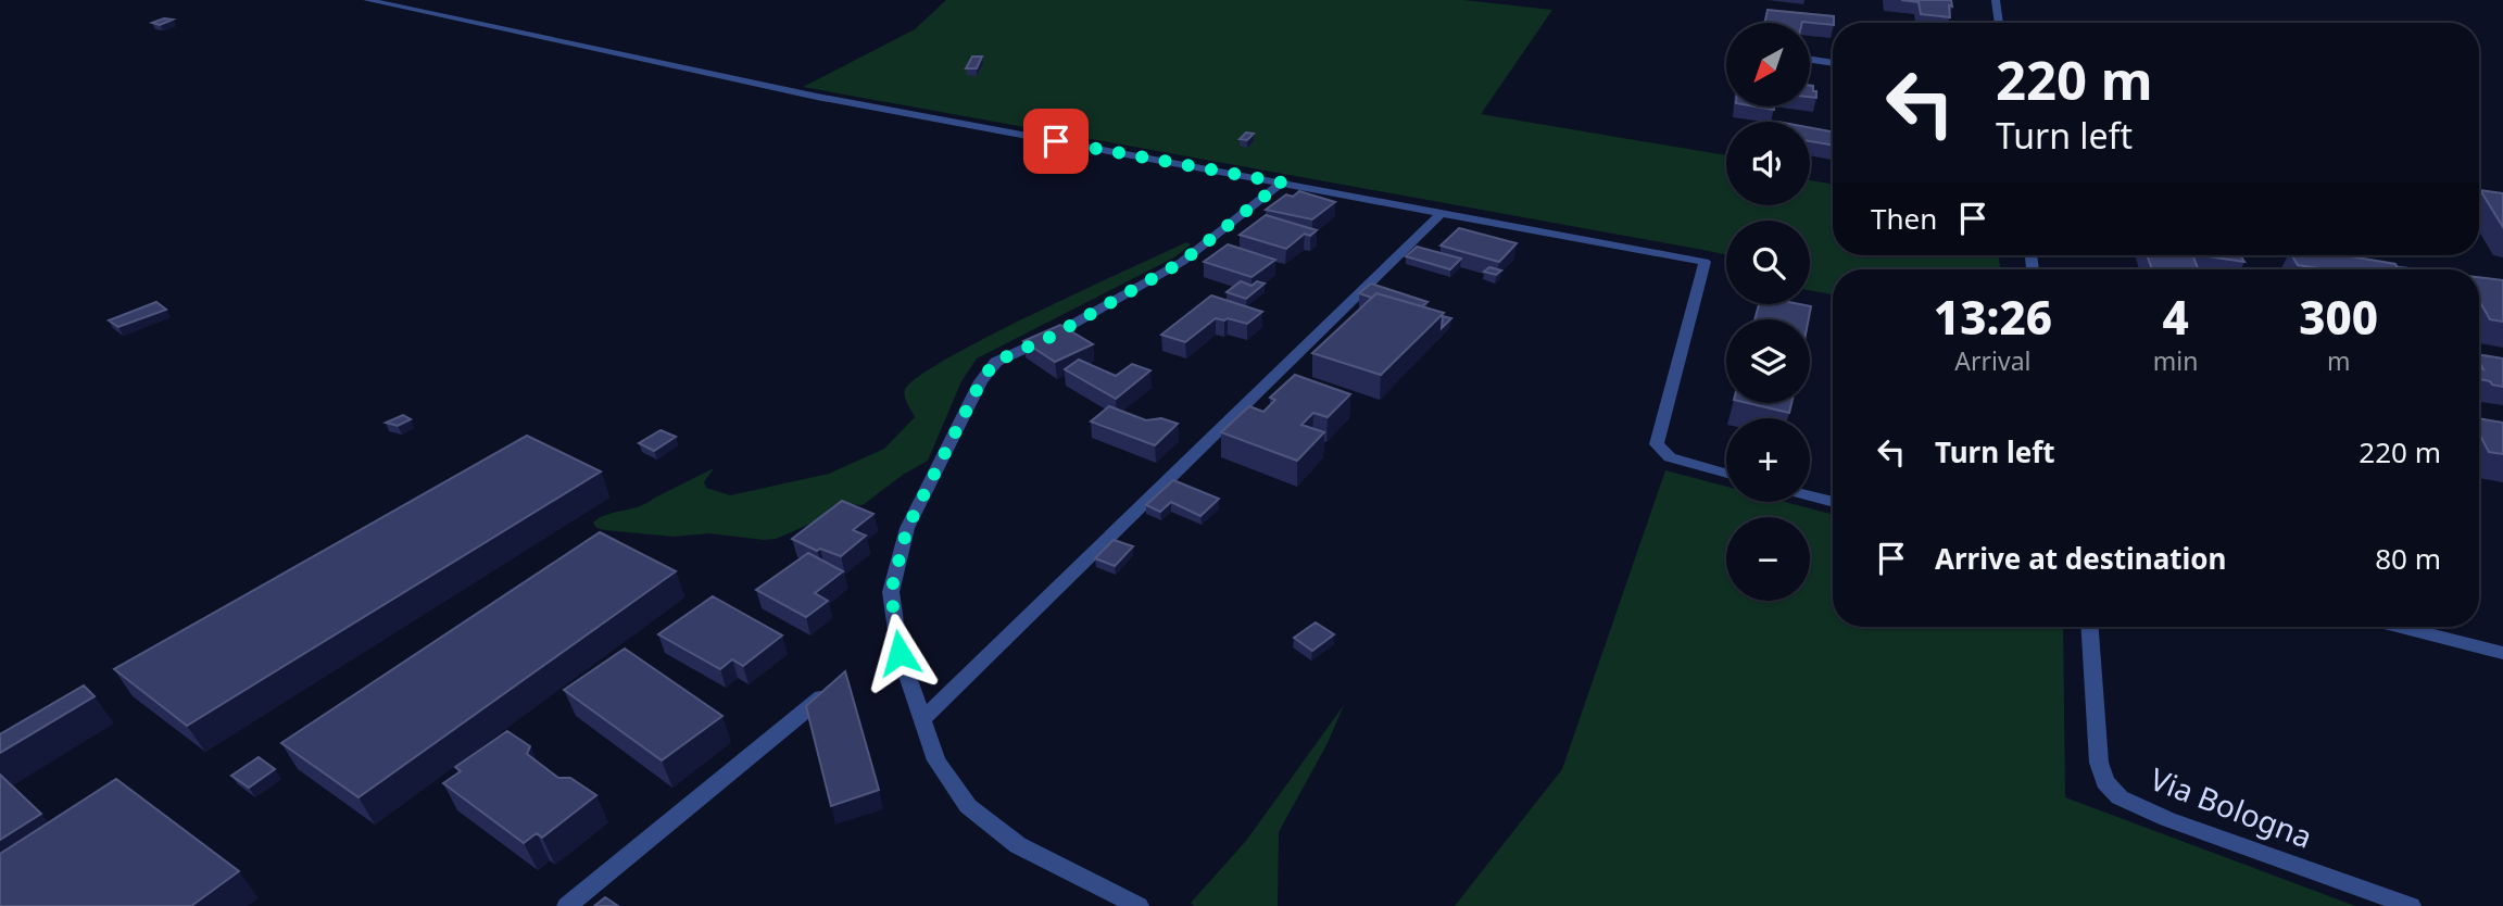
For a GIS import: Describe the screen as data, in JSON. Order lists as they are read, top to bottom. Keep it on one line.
{"streets":{"street":["Via Bologna"]},"north":"bottom left","page":{"map_buttons":["+","−"],"turn":["220 m","Turn left"],"then":"Then","eta":["13:26","Arrival","4","min","300","m"],"list":[{"name":"Turn left","value":"220 m"},{"name":"Arrive at destination","value":"80 m"}]}}
